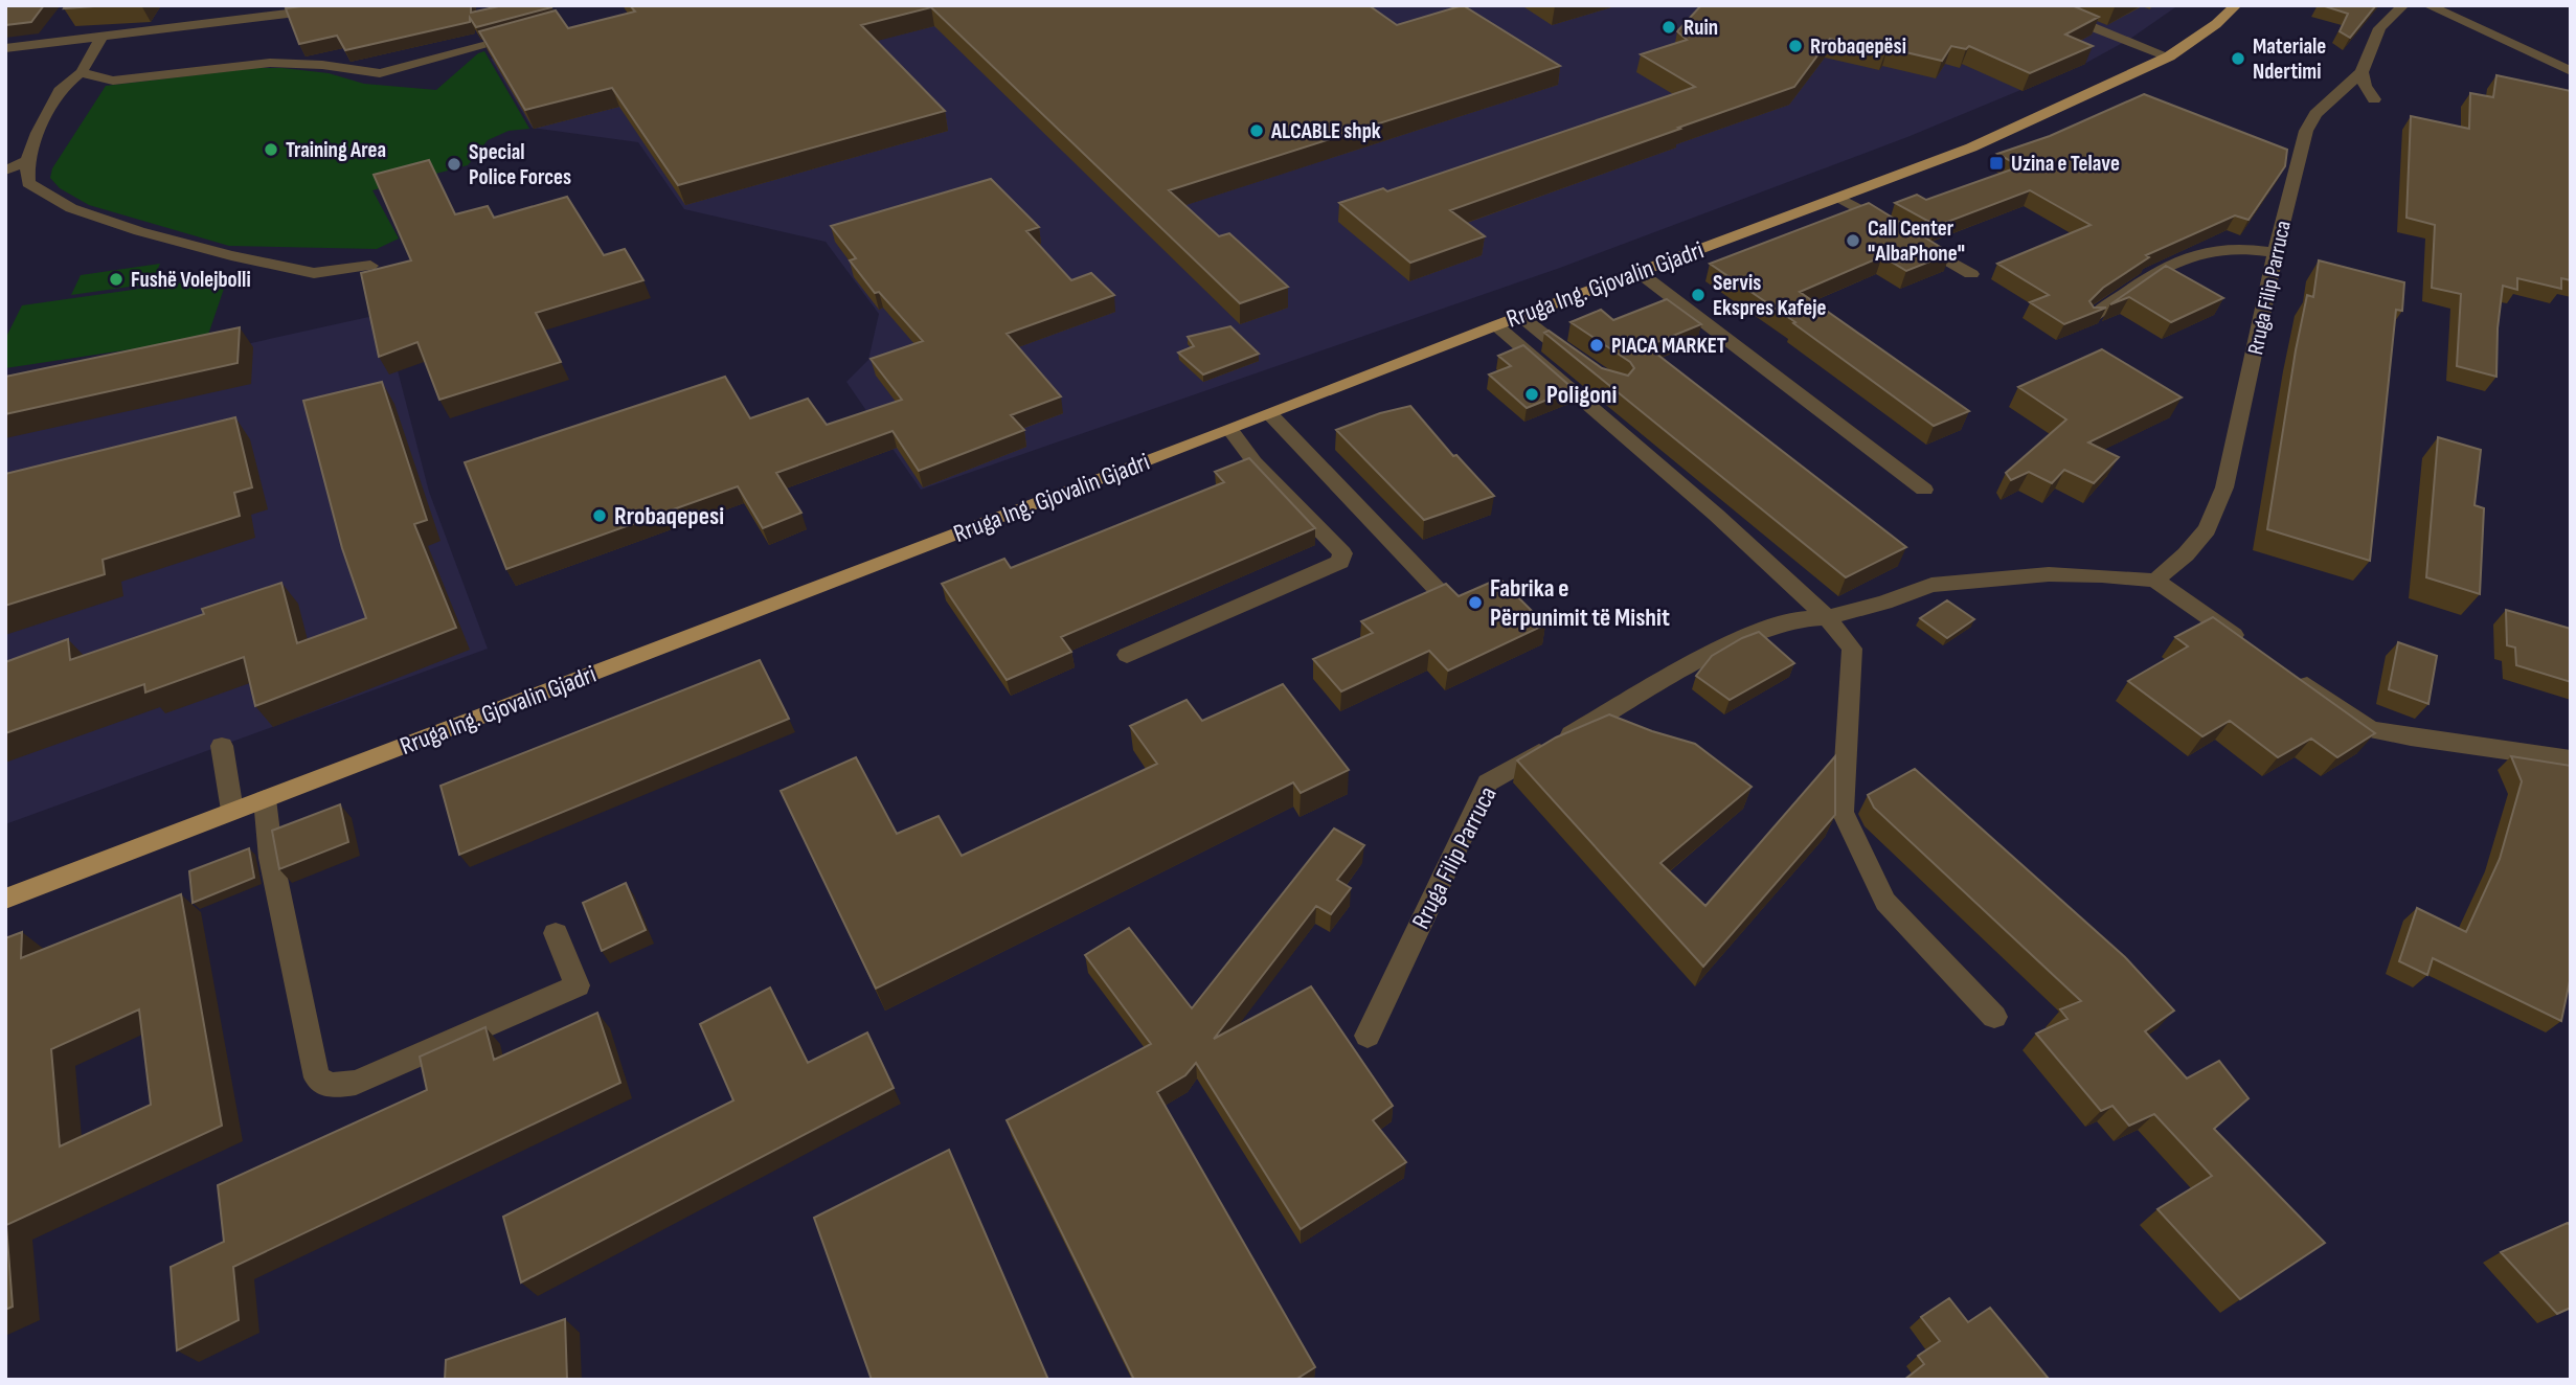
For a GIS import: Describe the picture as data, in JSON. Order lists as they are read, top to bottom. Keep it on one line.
{"streets":{"main road":["Rruga Ing. Gjovalin Gjadri"],"street":["Rruga Filip Parruca"]},"places":{"other":["Ruin","Rrobaqepësi","Materiale Ndertimi","ALCABLE shpk","Training Area","Special Police Forces","Call Center \"AlbaPhone\"","Fushë Volejbolli","Servis Ekspres Kafeje","PIACA MARKET","Poligoni","Rrobaqepesi","Fabrika e Përpunimit të Mishit"],"transit":["Uzina e Telave"]}}
